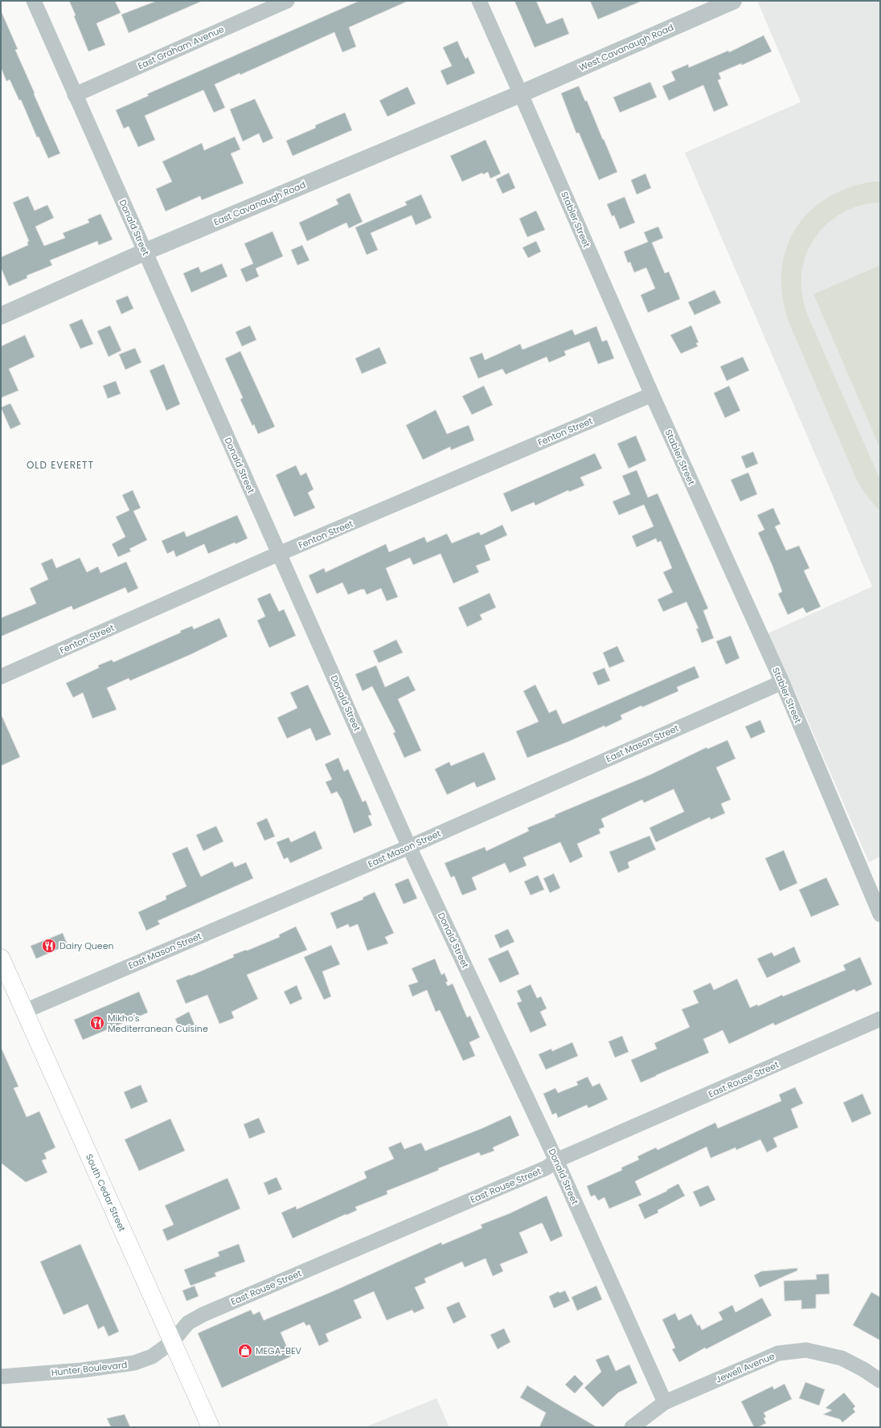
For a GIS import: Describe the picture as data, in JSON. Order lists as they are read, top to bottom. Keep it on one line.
{"streets":{"main road":["South Cedar Street"],"street":["East Graham Avenue","West Cavanaugh Road","East Cavanaugh Road","Stabler Street","Donald Street","Fenton Street","East Mason Street","East Rouse Street","Jewell Avenue","Hunter Boulevard"]},"crossings":[["East Graham Avenue","Donald Street"],["West Cavanaugh Road","East Cavanaugh Road"],["West Cavanaugh Road","Stabler Street"],["East Cavanaugh Road","Stabler Street"],["East Cavanaugh Road","Donald Street"],["Stabler Street","Fenton Street"],["Stabler Street","East Mason Street"],["Donald Street","Fenton Street"],["Donald Street","East Mason Street"],["Donald Street","East Rouse Street"],["Donald Street","Jewell Avenue"],["East Mason Street","South Cedar Street"],["East Rouse Street","South Cedar Street"],["East Rouse Street","Hunter Boulevard"],["South Cedar Street","Hunter Boulevard"]],"districts":["OLD EVERETT"],"places":{"restaurant":["Dairy Queen","Mikho's Mediterranean Cuisine"],"shop":["MEGA-BEV"]}}
